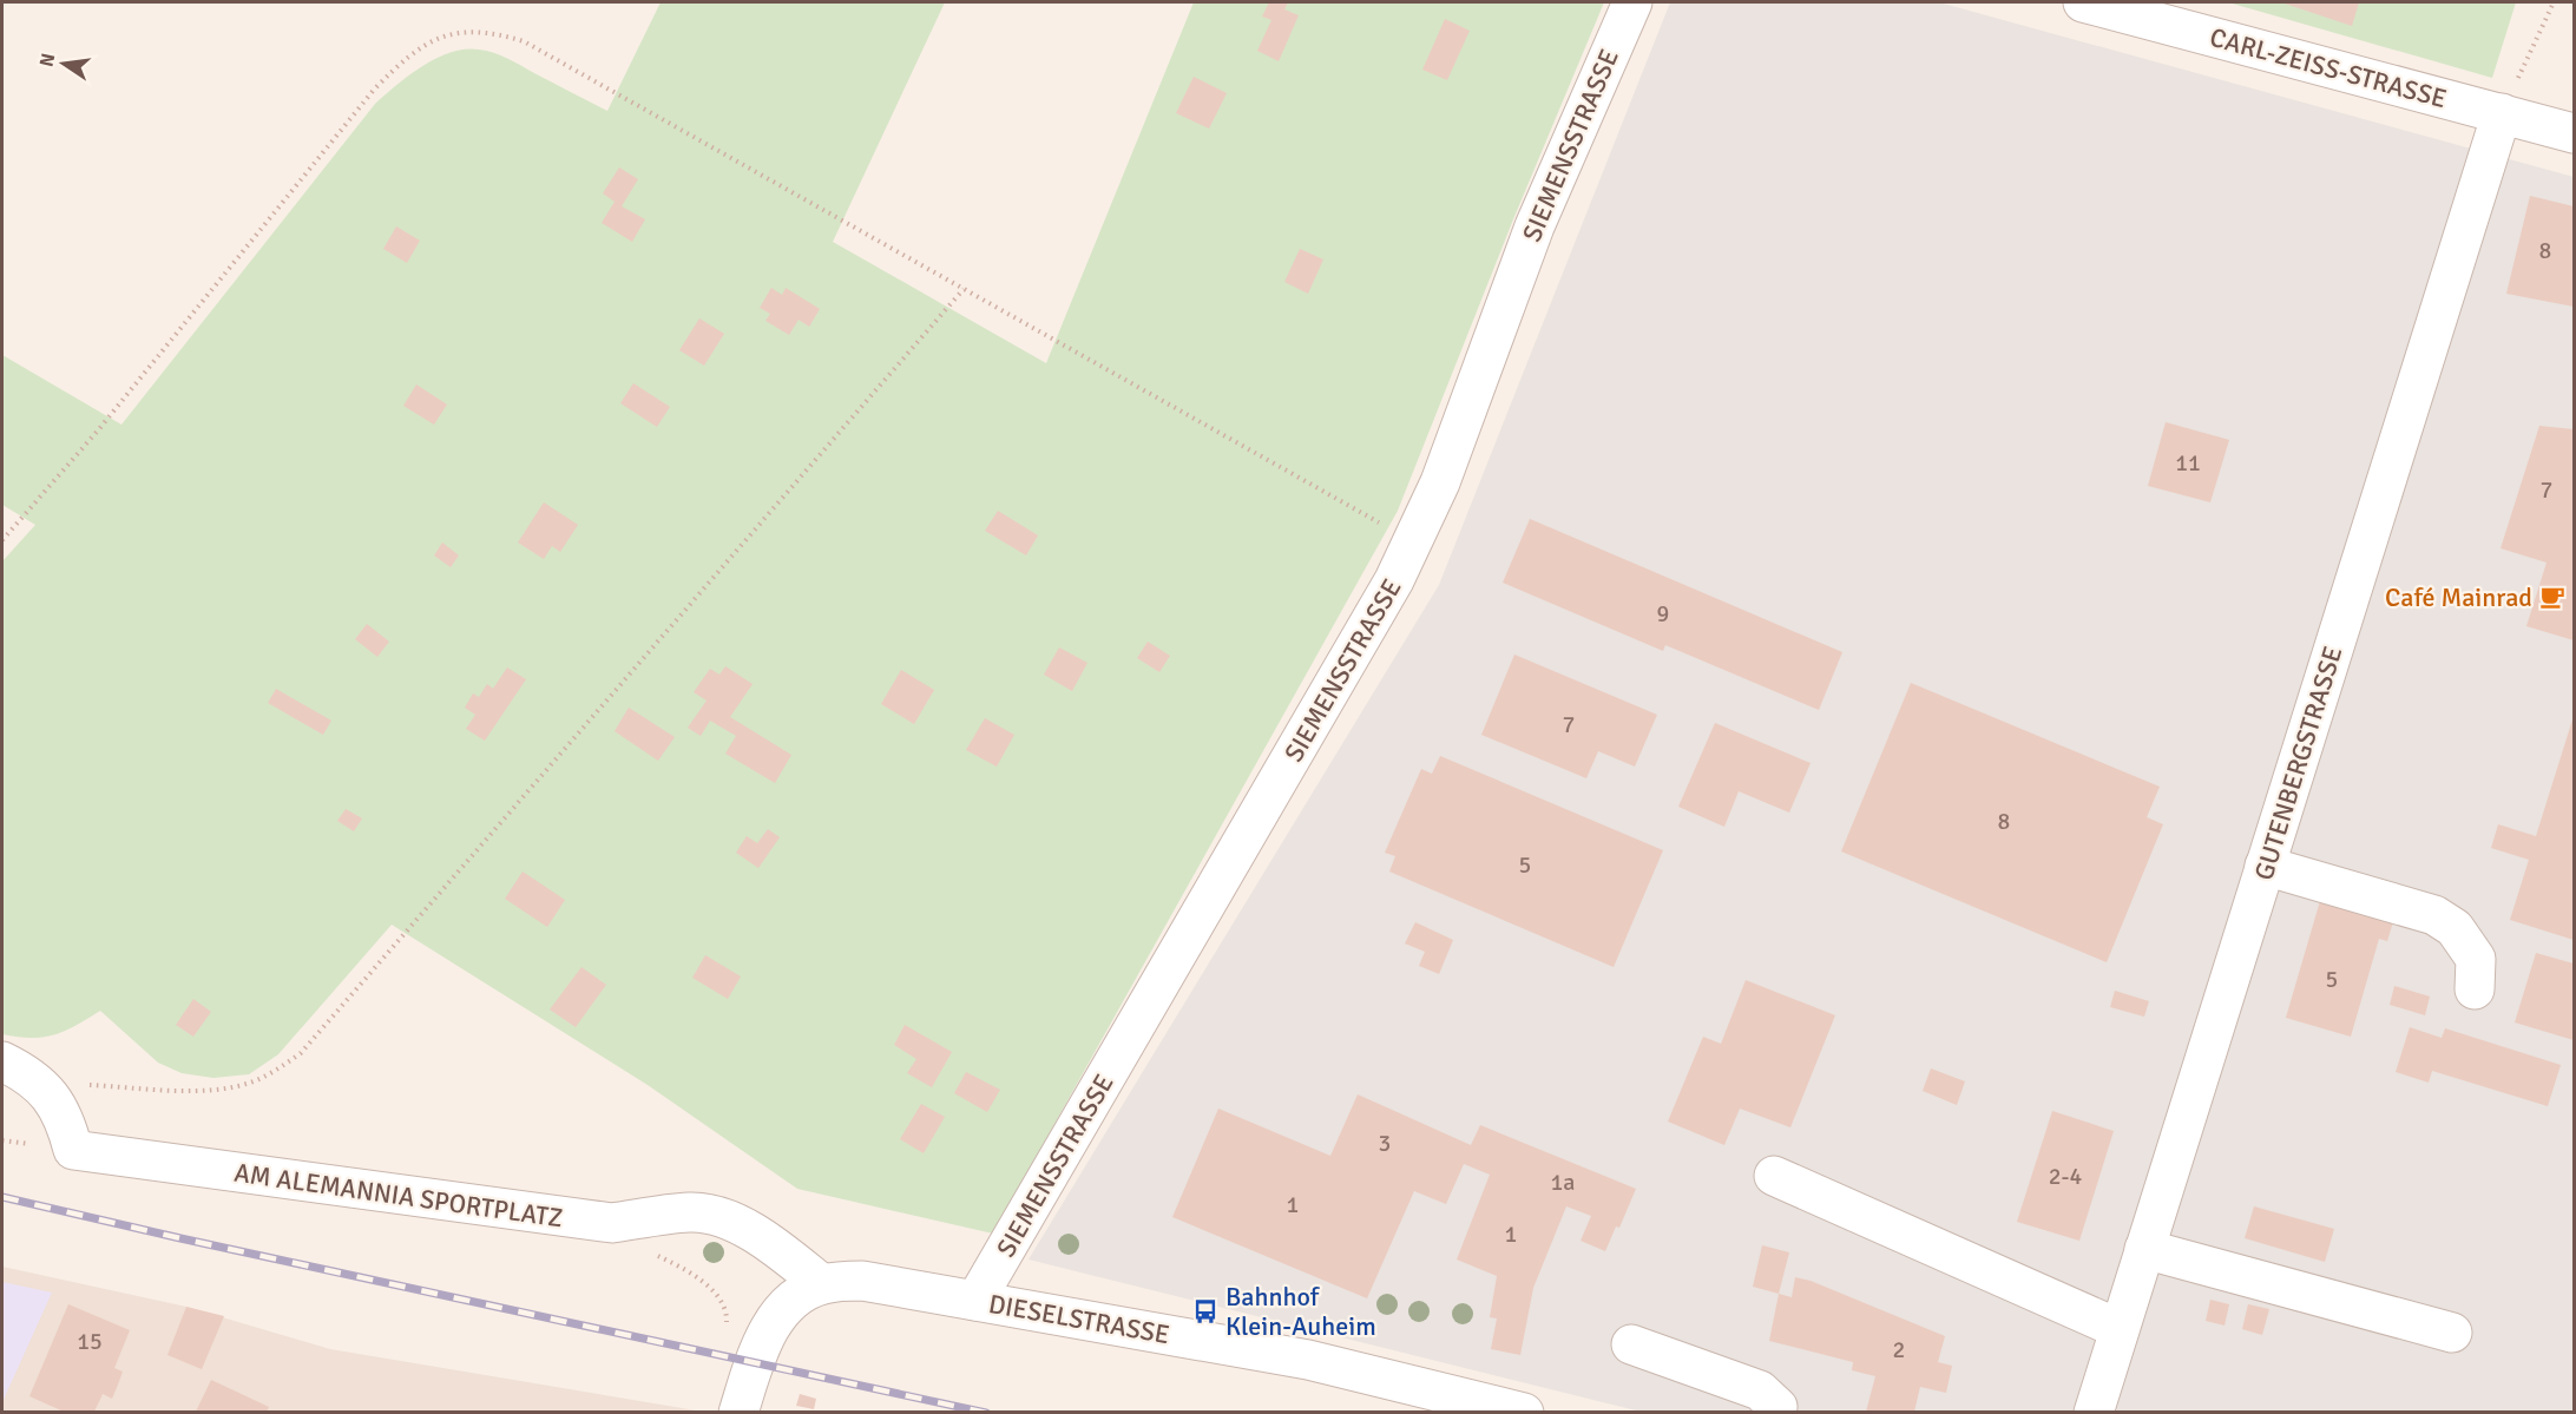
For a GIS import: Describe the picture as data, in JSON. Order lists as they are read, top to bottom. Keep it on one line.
{"streets":{"street":["CARL-ZEISS-STRASSE","SIEMENSSTRASSE","GUTENBERGSTRASSE","AM ALEMANNIA SPORTPLATZ","DIESELSTRASSE"]},"crossings":[["CARL-ZEISS-STRASSE","GUTENBERGSTRASSE"],["SIEMENSSTRASSE","DIESELSTRASSE"],["AM ALEMANNIA SPORTPLATZ","DIESELSTRASSE"]],"places":{"cafe":["Café Mainrad"],"bus stop":["Bahnhof Klein-Auheim"]},"house_numbers":["8","11","7","9","7","8","5","5","3","2-4","1a","1","1","15","2"],"north":"left"}
